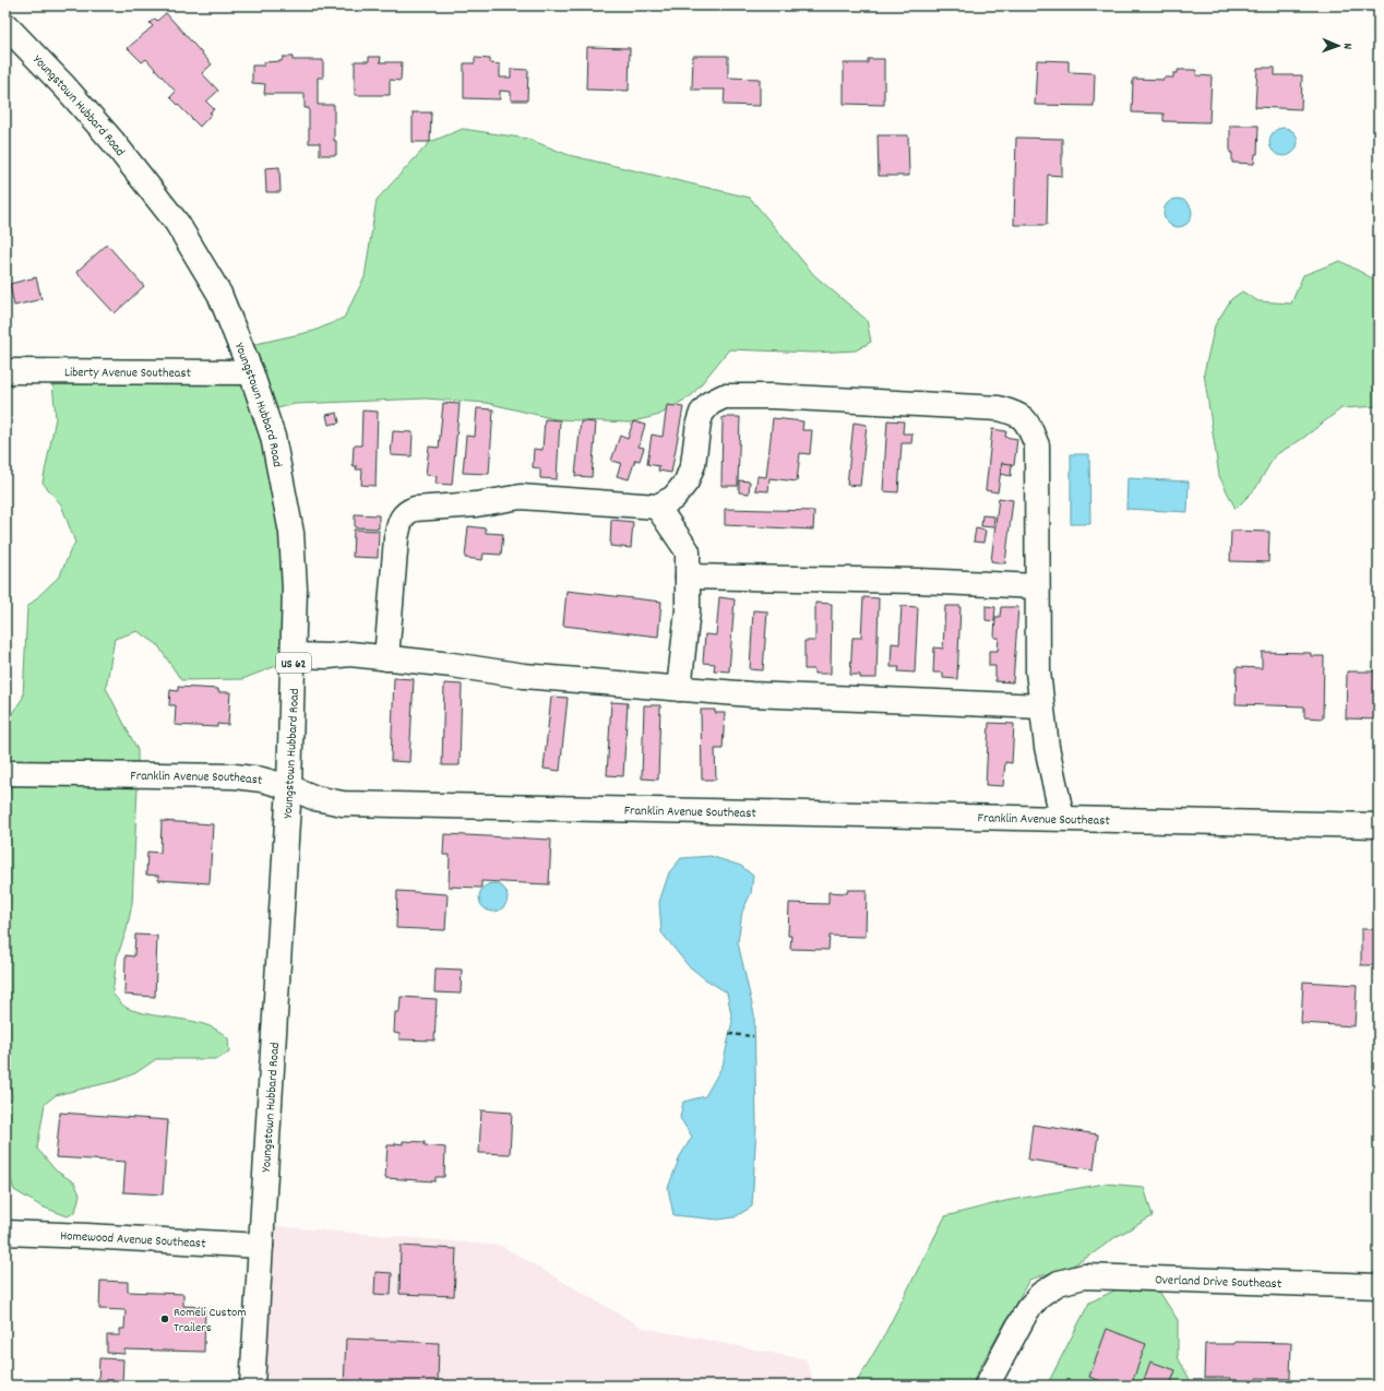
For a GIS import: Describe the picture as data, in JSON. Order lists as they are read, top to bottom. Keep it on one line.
{"streets":{"street":["Youngstown Hubbard Road","Liberty Avenue Southeast","US 62","Franklin Avenue Southeast","Homewood Avenue Southeast","Overland Drive Southeast"]},"crossings":[["Youngstown Hubbard Road","Liberty Avenue Southeast"],["Youngstown Hubbard Road","Franklin Avenue Southeast"],["Youngstown Hubbard Road","Homewood Avenue Southeast"]],"places":["Romeli Custom Trailers"],"north":"right"}
